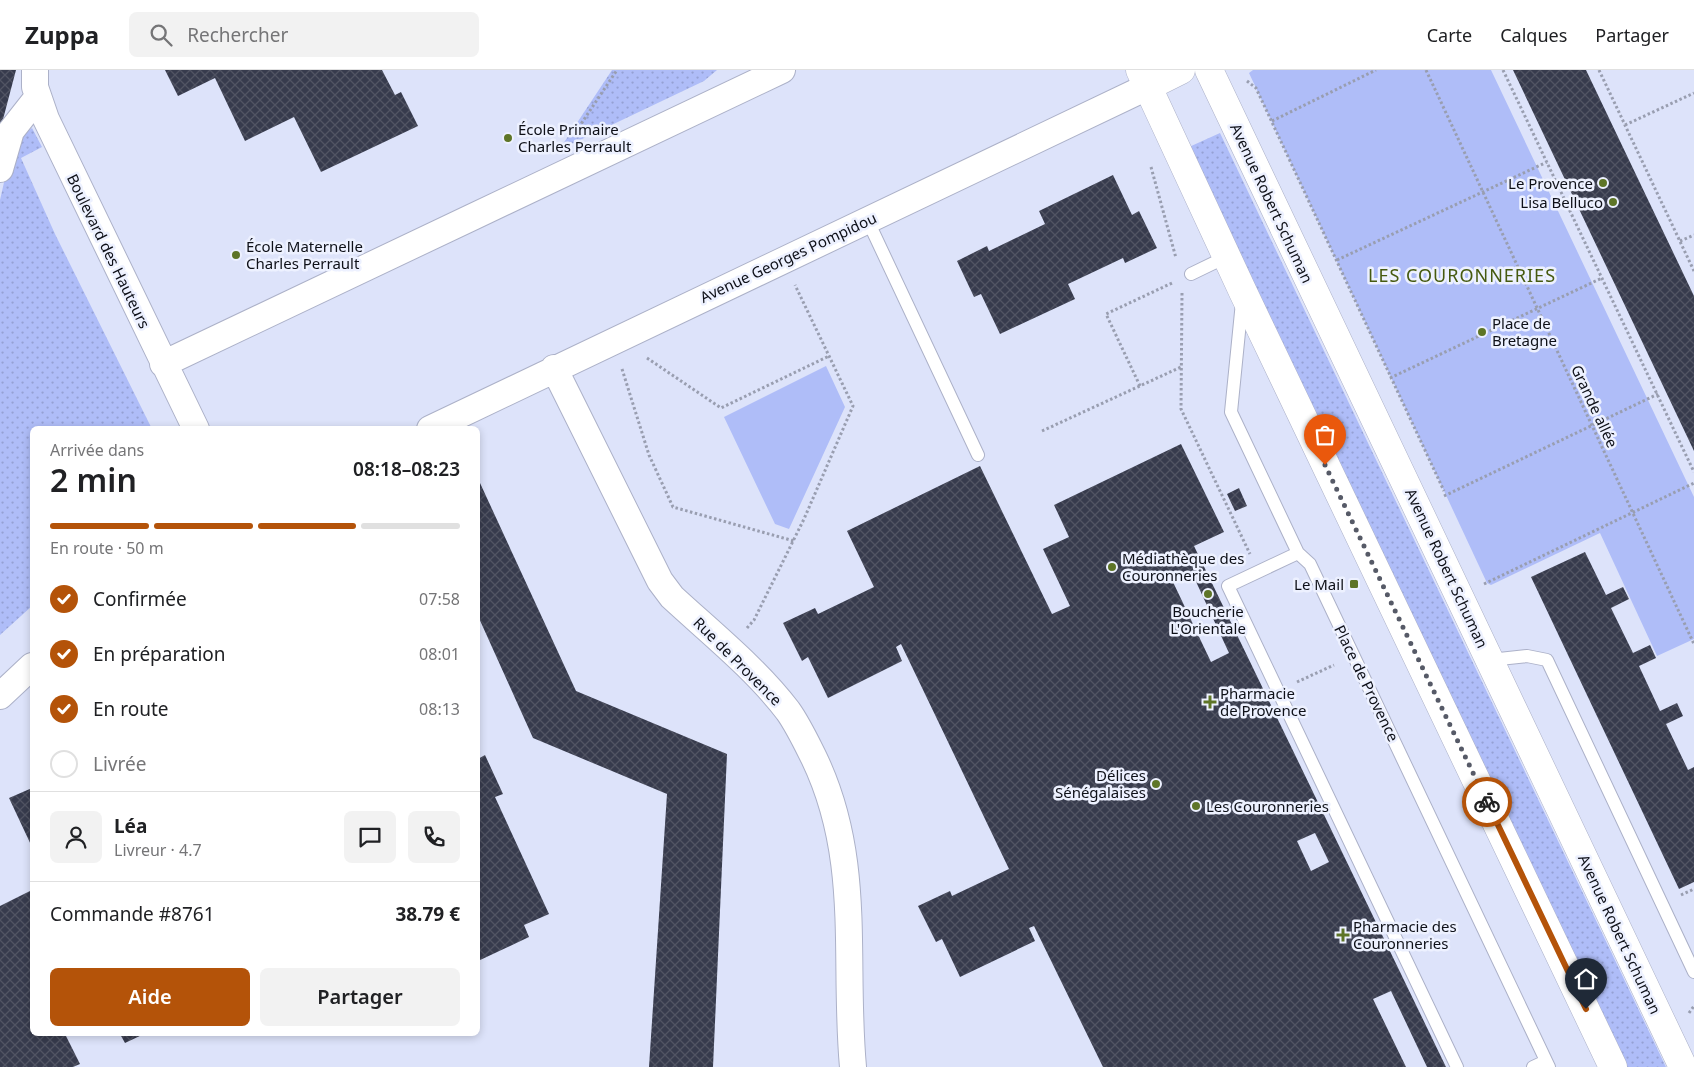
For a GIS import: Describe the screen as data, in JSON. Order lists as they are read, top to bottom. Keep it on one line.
{"streets":{"main road":["Avenue Robert Schuman"],"street":["Boulevard des Hauteurs","Avenue Georges Pompidou","Rue de Provence"],"lane":["Place de Provence"],"path":["Grande allée"]},"crossings":[["Avenue Georges Pompidou","Rue de Provence"]],"districts":["LES COURONNERIES"],"places":{"other":["École Primaire Charles Perrault","Le Provence","Lisa Belluco","École Maternelle Charles Perrault","Place de Bretagne","Médiathèque des Couronneries","Boucherie L'Orientale","Délices Sénégalaises","Les Couronneries"],"transit":["Le Mail"],"health":["Pharmacie de Provence","Pharmacie des Couronneries"]},"page":{"header":"Zuppa","search":"Rechercher","nav":["Carte","Calques","Partager"],"heading":["2 min","Arrivée dans","08:18–08:23"],"panel":["Léa","Livreur · 4.7","Commande #8761","38.79 €"],"bar":"En route · 50 m","list":[["Confirmée","07:58"],["En préparation","08:01"],["En route","08:13"],"Livrée"],"buttons":["Aide","Partager"]}}
